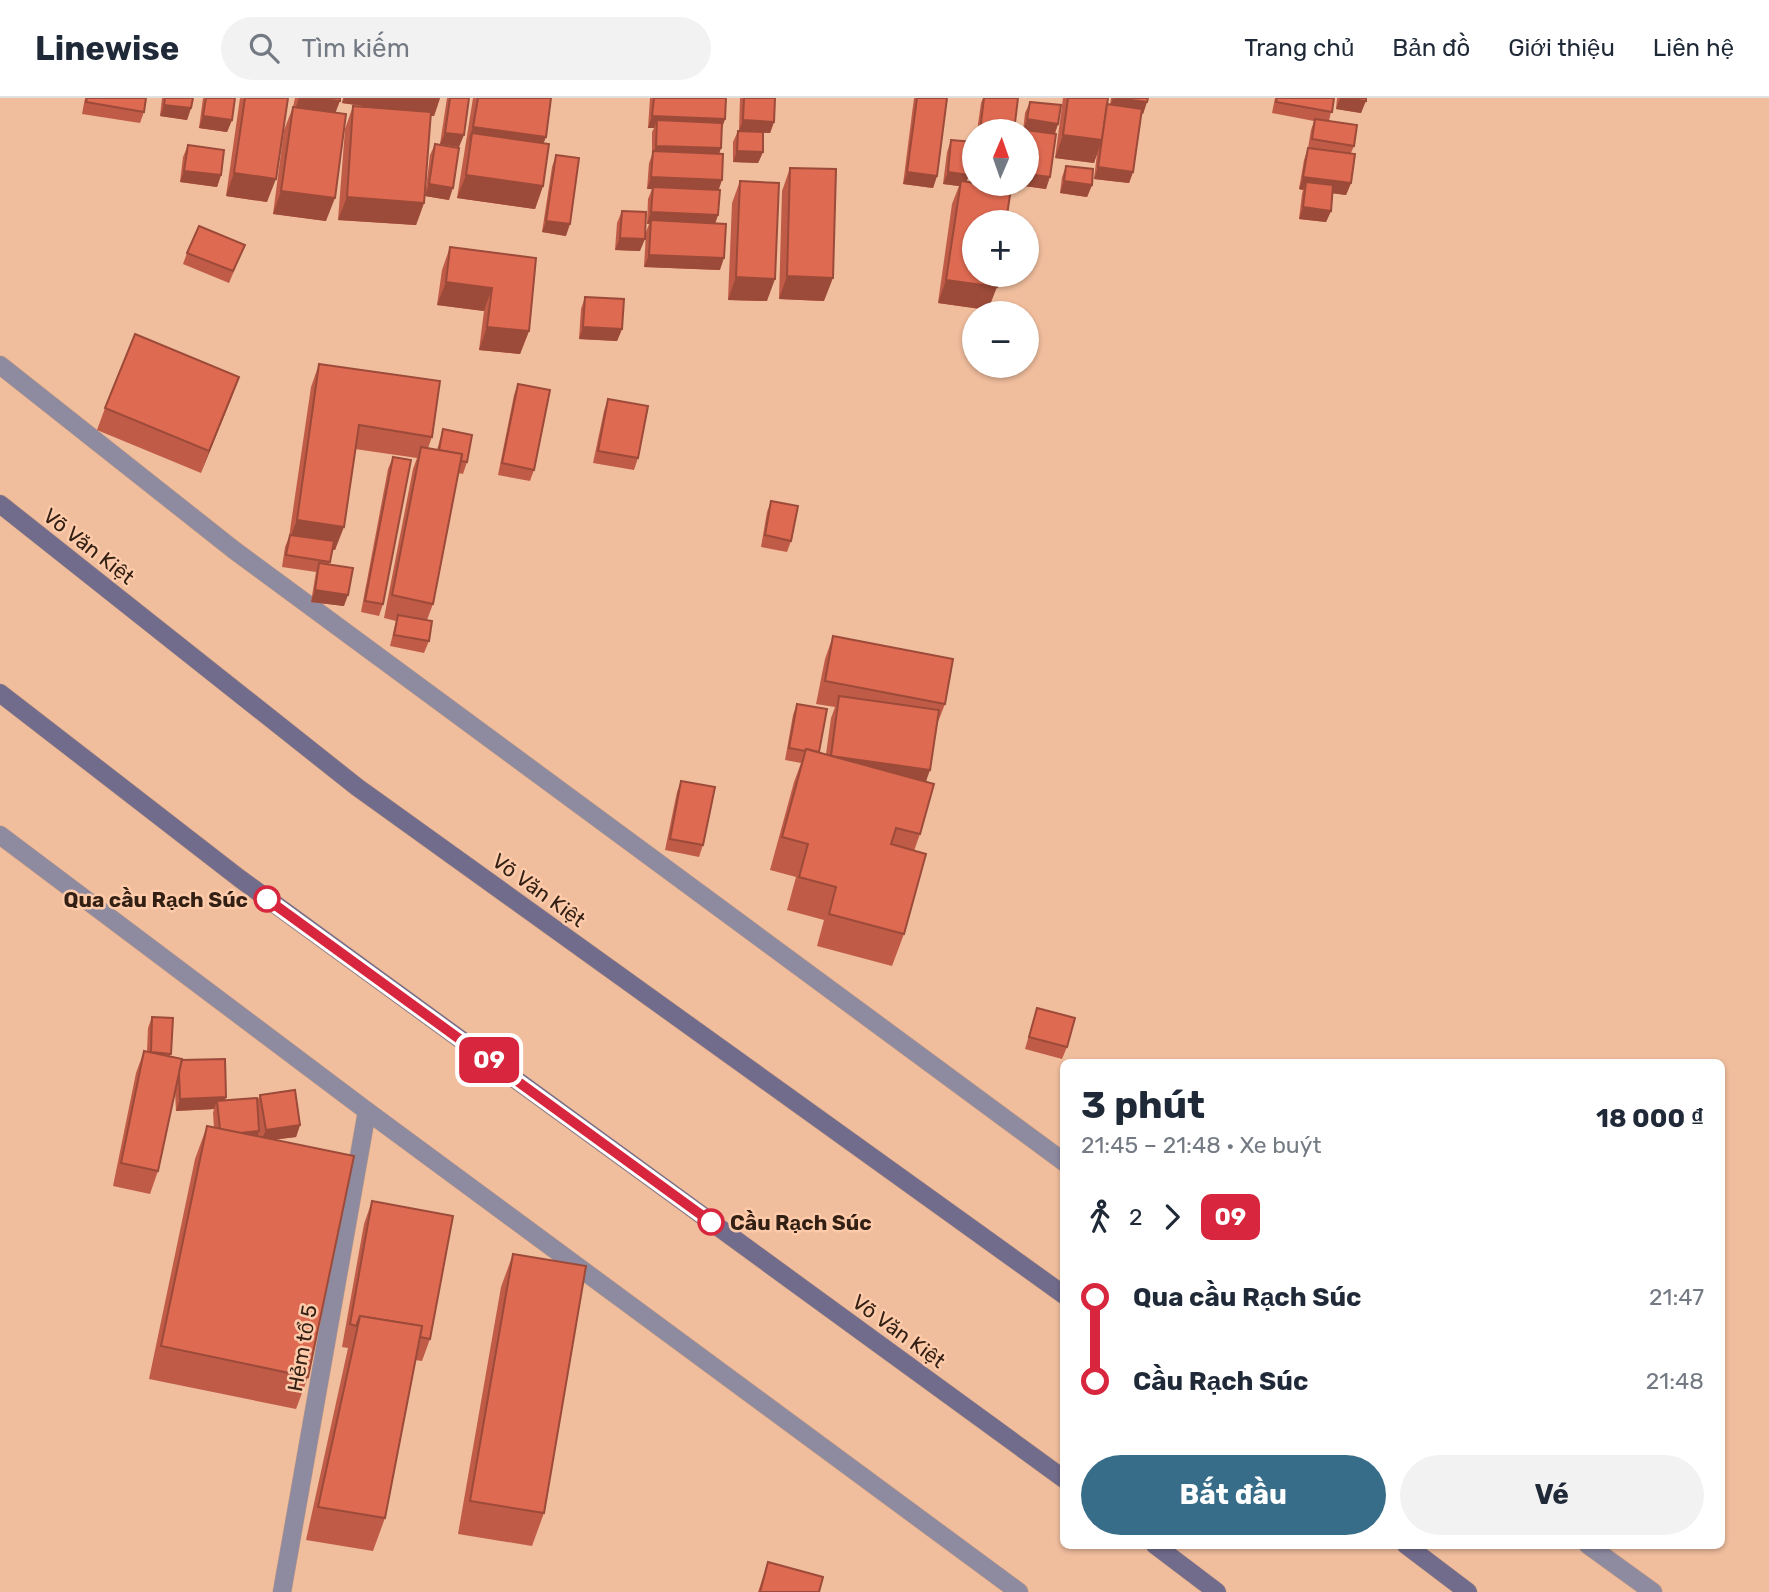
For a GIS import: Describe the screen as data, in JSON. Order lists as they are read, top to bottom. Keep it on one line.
{"streets":{"main road":["Võ Văn Kiệt"],"street":["Hẻm tổ 5"]},"places":["Qua cầu Rạch Súc","Cầu Rạch Súc"],"lines":["bus line 09"],"north":"top","page":{"header":"Linewise","search":"Tìm kiếm","nav":["Trang chủ","Bản đồ","Giới thiệu","Liên hệ"],"on_map":"09","map_buttons":["+","−"],"heading":["3 phút","21:45 – 21:48 · Xe buýt","18 000 ₫"],"legs":["2","09"],"list":[{"name":"Qua cầu Rạch Súc","value":"21:47"},{"name":"Cầu Rạch Súc","value":"21:48"}],"buttons":["Bắt đầu","Vé"]}}
